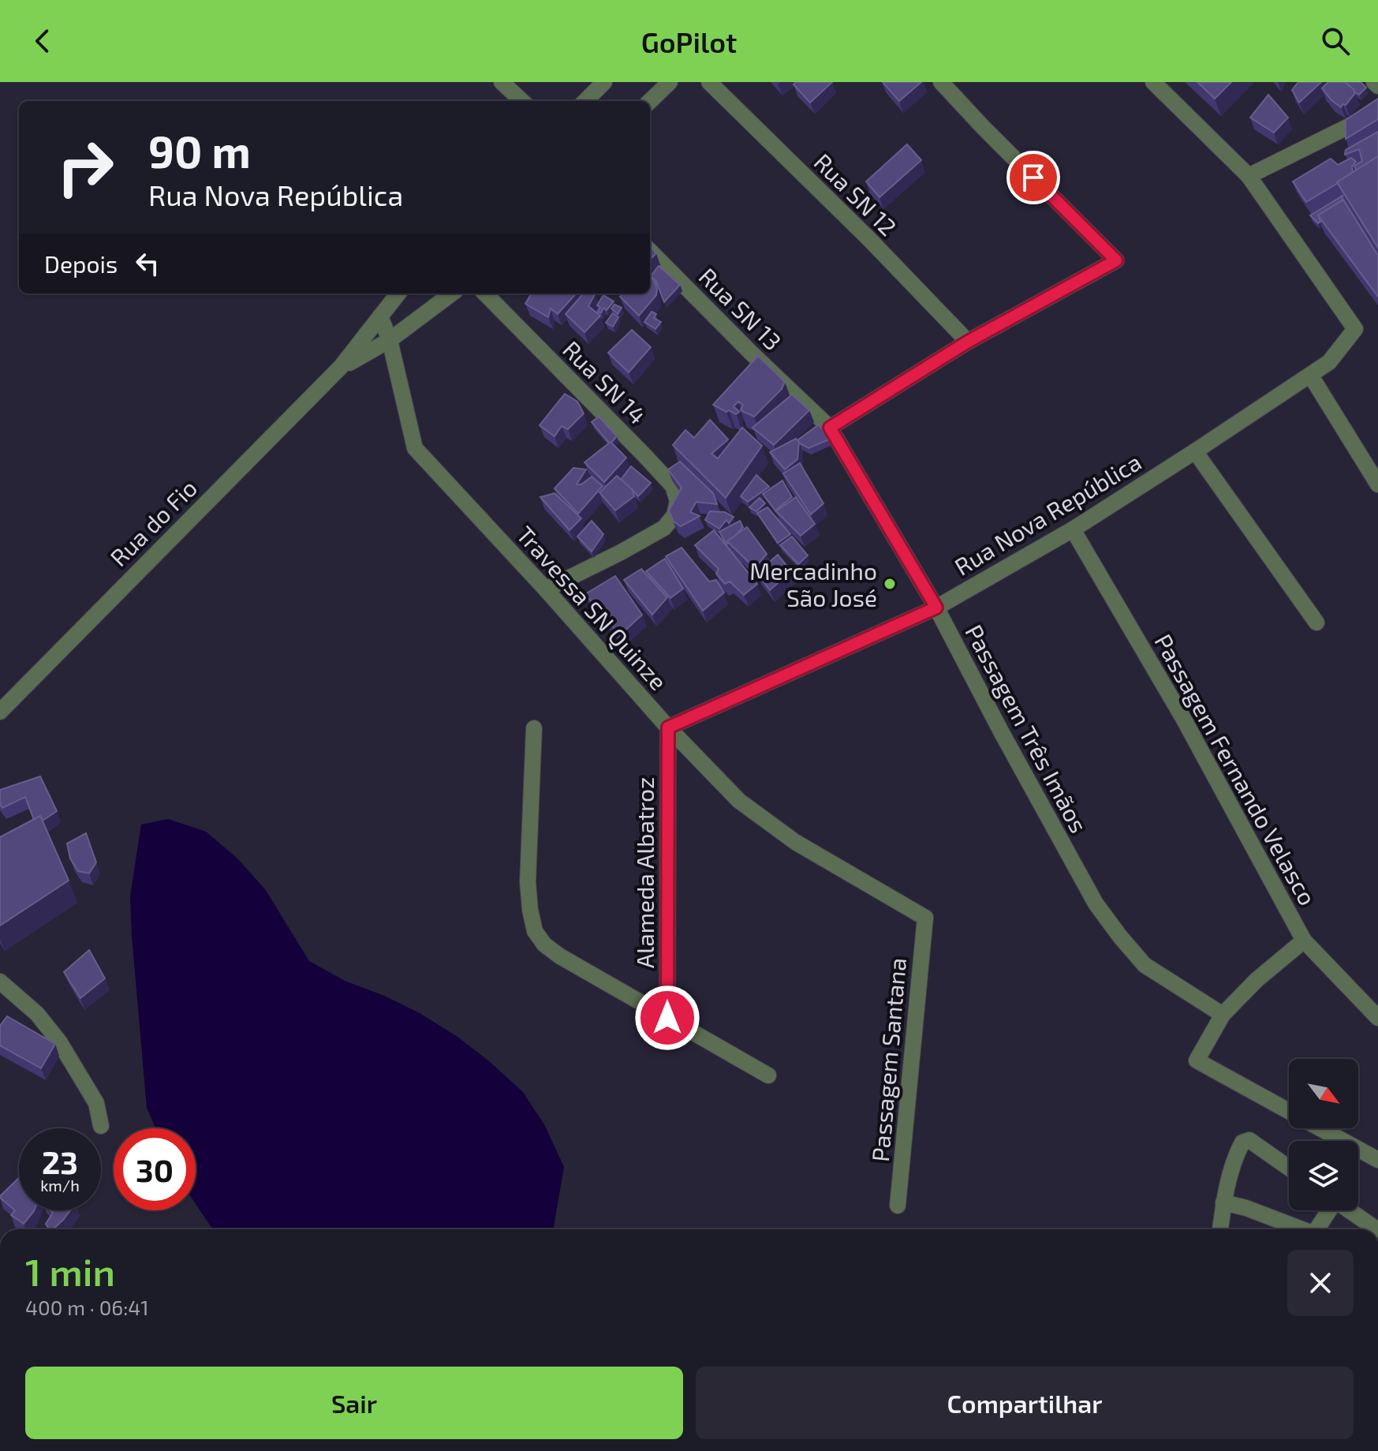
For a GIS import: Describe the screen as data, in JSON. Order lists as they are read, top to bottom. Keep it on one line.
{"streets":{"street":["Rua SN 12","Rua SN 13","Rua SN 14","Rua Nova República","Rua do Fio","Travessa SN Quinze","Passagem Três Imãos","Passagem Fernando Velasco","Alameda Albatroz","Passagem Santana"]},"crossings":[["Rua SN 13","Passagem Três Imãos"],["Rua SN 14","Travessa SN Quinze"],["Rua Nova República","Travessa SN Quinze"],["Rua Nova República","Passagem Três Imãos"],["Rua Nova República","Passagem Fernando Velasco"],["Rua Nova República","Alameda Albatroz"],["Rua do Fio","Travessa SN Quinze"],["Travessa SN Quinze","Alameda Albatroz"],["Travessa SN Quinze","Passagem Santana"]],"places":["Mercadinho São José"],"north":"bottom right","page":{"header":"GoPilot","turn":["90 m","Rua Nova República"],"then":"Depois","speed":"23 km/h","limit":"30","heading":["1 min","400 m · 06:41"],"buttons":["Sair","Compartilhar"]}}
